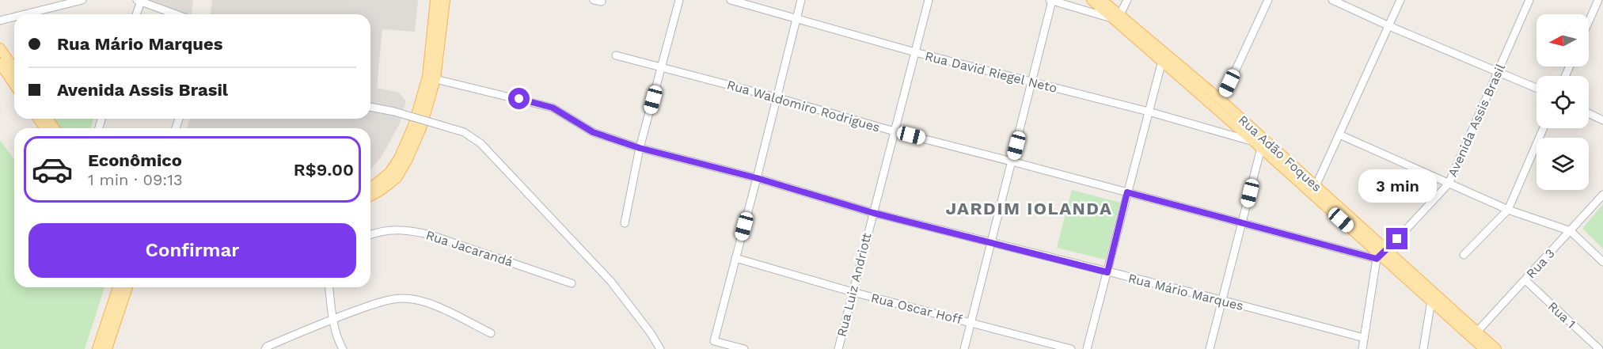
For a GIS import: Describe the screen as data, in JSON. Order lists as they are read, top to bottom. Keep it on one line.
{"streets":{"main road":["Rua Adão Foques"],"street":["Rua David Riegel Neto","Rua Waldomiro Rodrigues","Avenida Assis Brasil","Rua Jacarandá","Rua 3","Rua Luiz Andriott","Rua Mário Marques","Rua Oscar Hoff","Rua 1"]},"crossings":[["Rua David Riegel Neto","Rua Adão Foques"],["Rua David Riegel Neto","Rua Luiz Andriott"],["Rua Waldomiro Rodrigues","Avenida Assis Brasil"],["Rua Waldomiro Rodrigues","Rua Adão Foques"],["Rua Waldomiro Rodrigues","Rua Luiz Andriott"],["Avenida Assis Brasil","Rua Adão Foques"],["Rua Adão Foques","Rua 3"],["Rua 3","Rua 1"],["Rua Luiz Andriott","Rua Mário Marques"],["Rua Luiz Andriott","Rua Oscar Hoff"]],"districts":["JARDIM IOLANDA"],"north":"left","page":{"banner":["Rua Mário Marques","Avenida Assis Brasil"],"list":[{"name":"Econômico","note":"1 min · 09:13","value":"R$9.00"}],"bubble":"3 min","buttons":"Confirmar"}}
